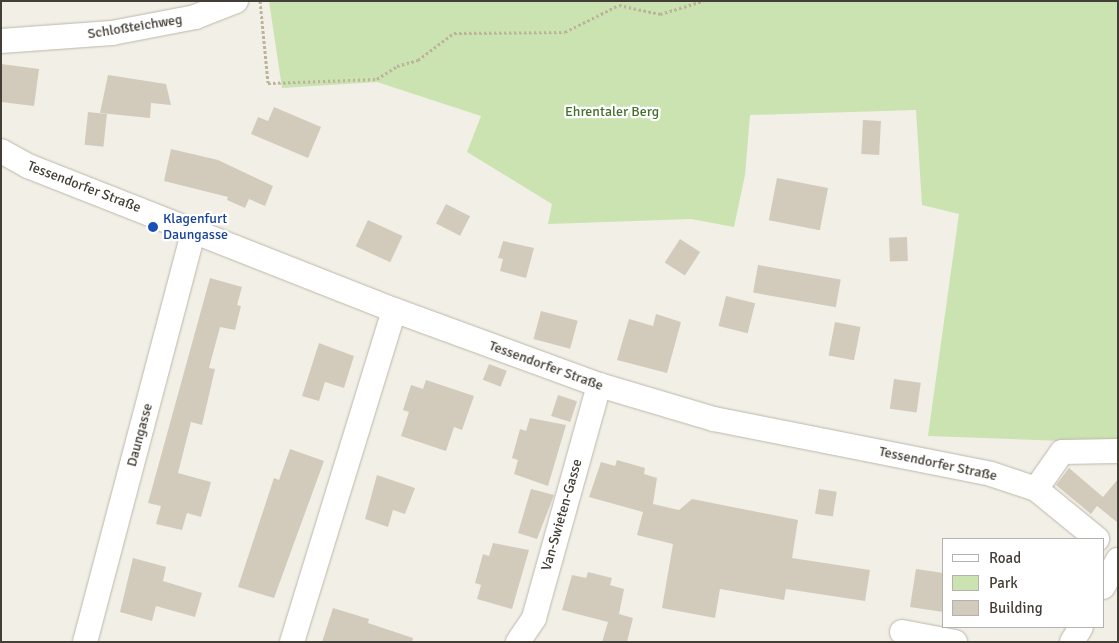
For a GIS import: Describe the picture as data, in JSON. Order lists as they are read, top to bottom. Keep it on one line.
{"streets":{"street":["Schloßteichweg","Tessendorfer Straße","Daungasse","Van-Swieten-Gasse"]},"crossings":[["Tessendorfer Straße","Daungasse"],["Tessendorfer Straße","Van-Swieten-Gasse"]],"parks":["Ehrentaler Berg"],"places":["Klagenfurt Daungasse"],"legend":["Road","Park","Building"]}
